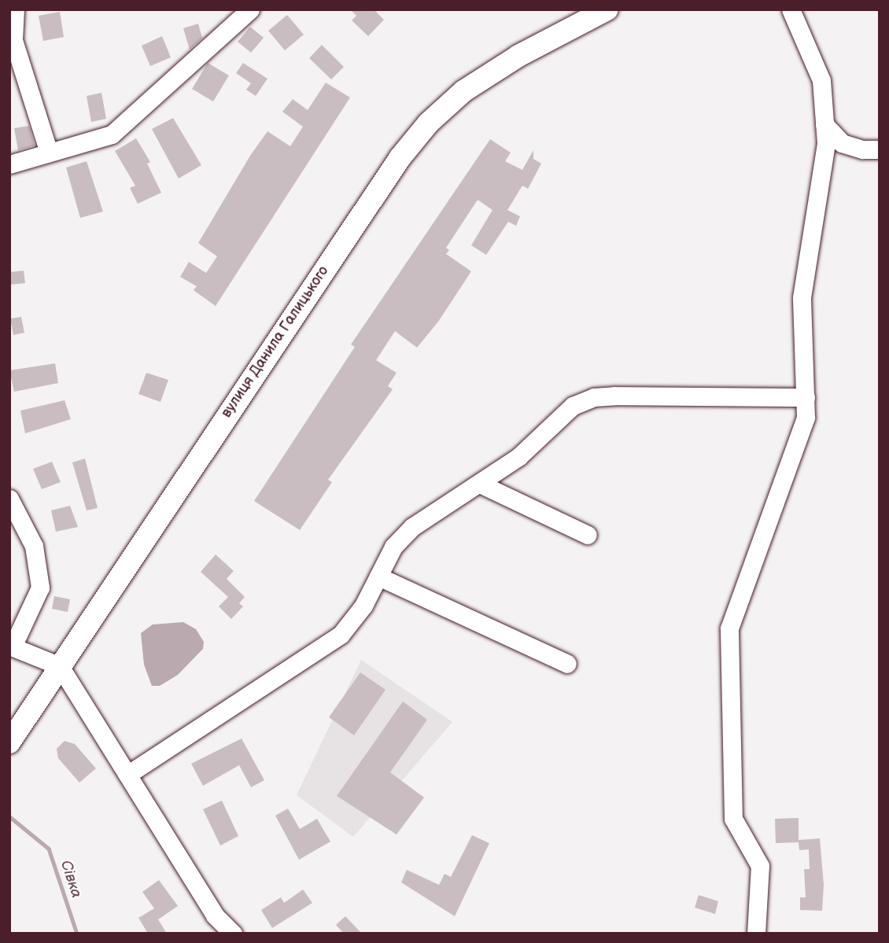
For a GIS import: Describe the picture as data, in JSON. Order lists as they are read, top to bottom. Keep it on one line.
{"streets":{"main road":["вулиця Данила Галицького"]},"water":["Сівка"]}
